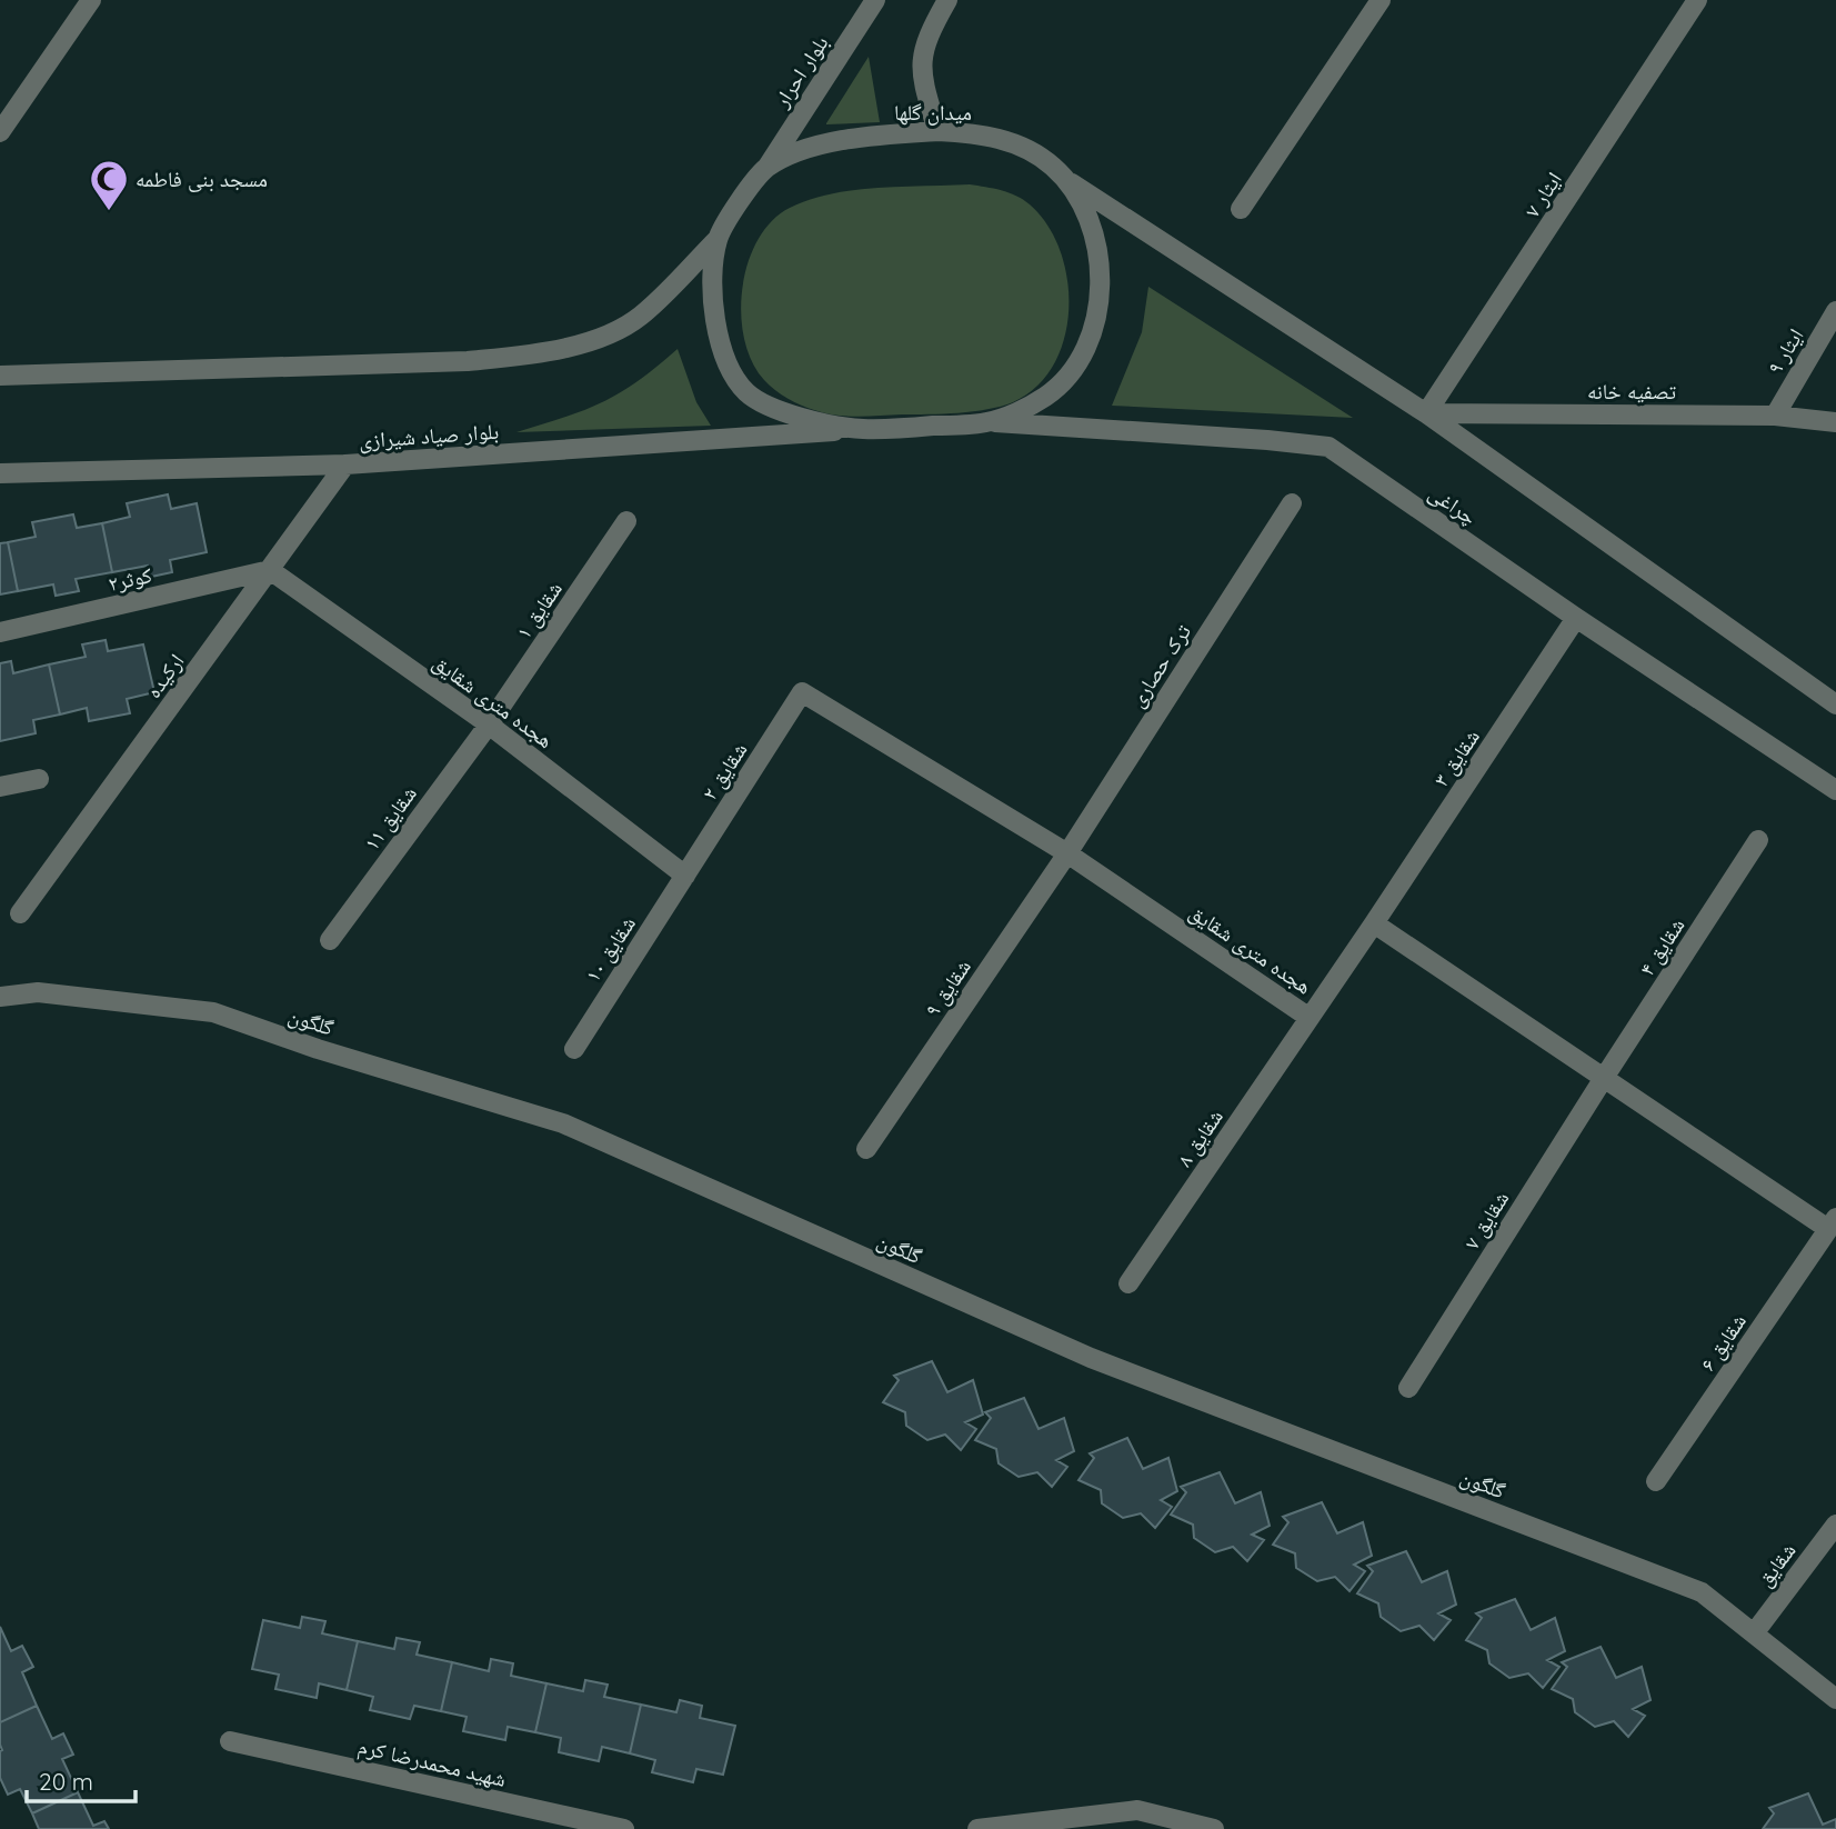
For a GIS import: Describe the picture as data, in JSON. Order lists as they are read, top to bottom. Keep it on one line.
{"streets":{"street":["بلوار احرار","میدان گلها","ایثار ۷","ایثار ۹","تصفیه خانه","بلوار صیاد شیرازی","چراغی","کوثر۲","شقایق ۱","ترک حصاری","ارکیده","هجده متری شقایق","شقایق ۳","۲ شقایق","شقایق ۱۱","شقایق ۴","شقایق ۱۰","شقایق ۹","گلگون","شقایق ۸","شقایق ۷","شقایق ۶","شقایق","شهید محمدرضا کرم"]},"crossings":[["بلوار احرار","میدان گلها"],["میدان گلها","بلوار صیاد شیرازی"],["میدان گلها","چراغی"],["ایثار ۷","تصفیه خانه"],["ایثار ۹","تصفیه خانه"],["بلوار صیاد شیرازی","ارکیده"],["چراغی","شقایق ۳"],["کوثر۲","ارکیده"],["کوثر۲","هجده متری شقایق"],["شقایق ۱","هجده متری شقایق"],["شقایق ۱","شقایق ۱۱"],["ترک حصاری","هجده متری شقایق"],["ترک حصاری","شقایق ۹"],["ارکیده","هجده متری شقایق"],["هجده متری شقایق","شقایق ۳"],["هجده متری شقایق","۲ شقایق"],["هجده متری شقایق","شقایق ۱۱"],["هجده متری شقایق","شقایق ۱۰"],["هجده متری شقایق","شقایق ۹"],["هجده متری شقایق","شقایق ۸"],["۲ شقایق","شقایق ۱۰"],["شقایق ۴","شقایق ۷"],["گلگون","شقایق"]],"places":{"mosque":["مسجد بنی فاطمه"]},"scale_bar":"20 m"}
